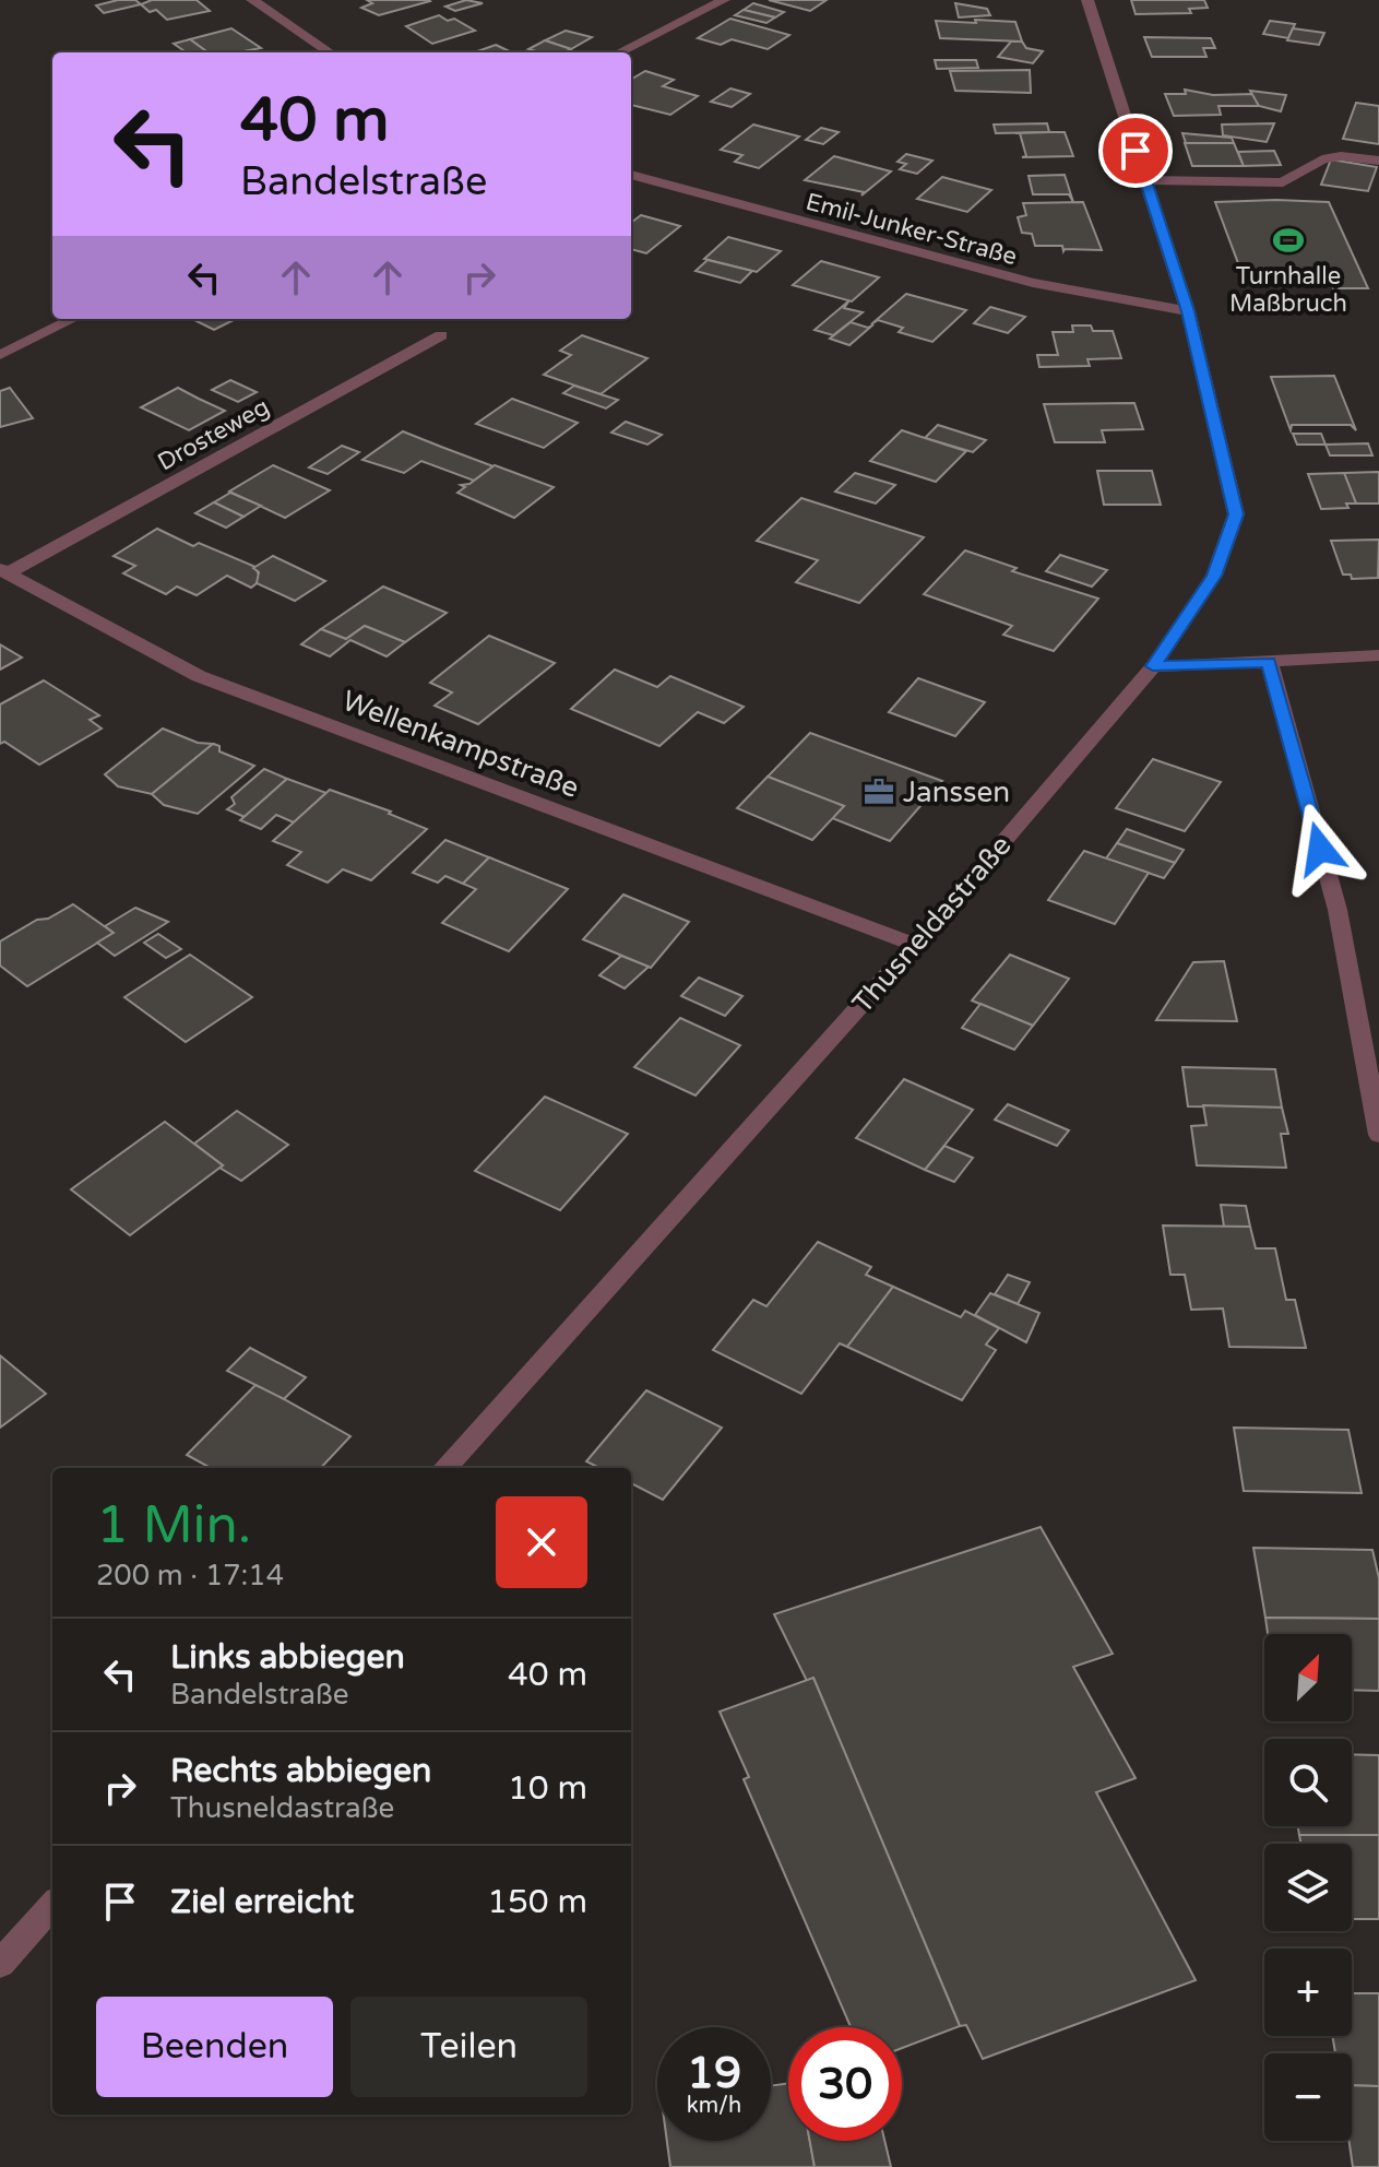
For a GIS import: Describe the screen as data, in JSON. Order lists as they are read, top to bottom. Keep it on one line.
{"streets":{"street":["Emil-Junker-Straße","Drosteweg","Wellenkampstraße","Thusneldastraße"]},"crossings":[["Emil-Junker-Straße","Thusneldastraße"],["Drosteweg","Wellenkampstraße"],["Wellenkampstraße","Thusneldastraße"]],"places":{"sports":["Turnhalle Maßbruch"],"office":["Janssen"]},"north":"top right","page":{"turn":["40 m","Bandelstraße"],"heading":["1 Min.","200 m · 17:14"],"list":[{"name":"Links abbiegen","note":"Bandelstraße","value":"40 m"},{"name":"Rechts abbiegen","note":"Thusneldastraße","value":"10 m"},{"name":"Ziel erreicht","value":"150 m"}],"map_buttons":["+","−"],"buttons":["Beenden","Teilen"],"speed":"19 km/h","limit":"30"}}
